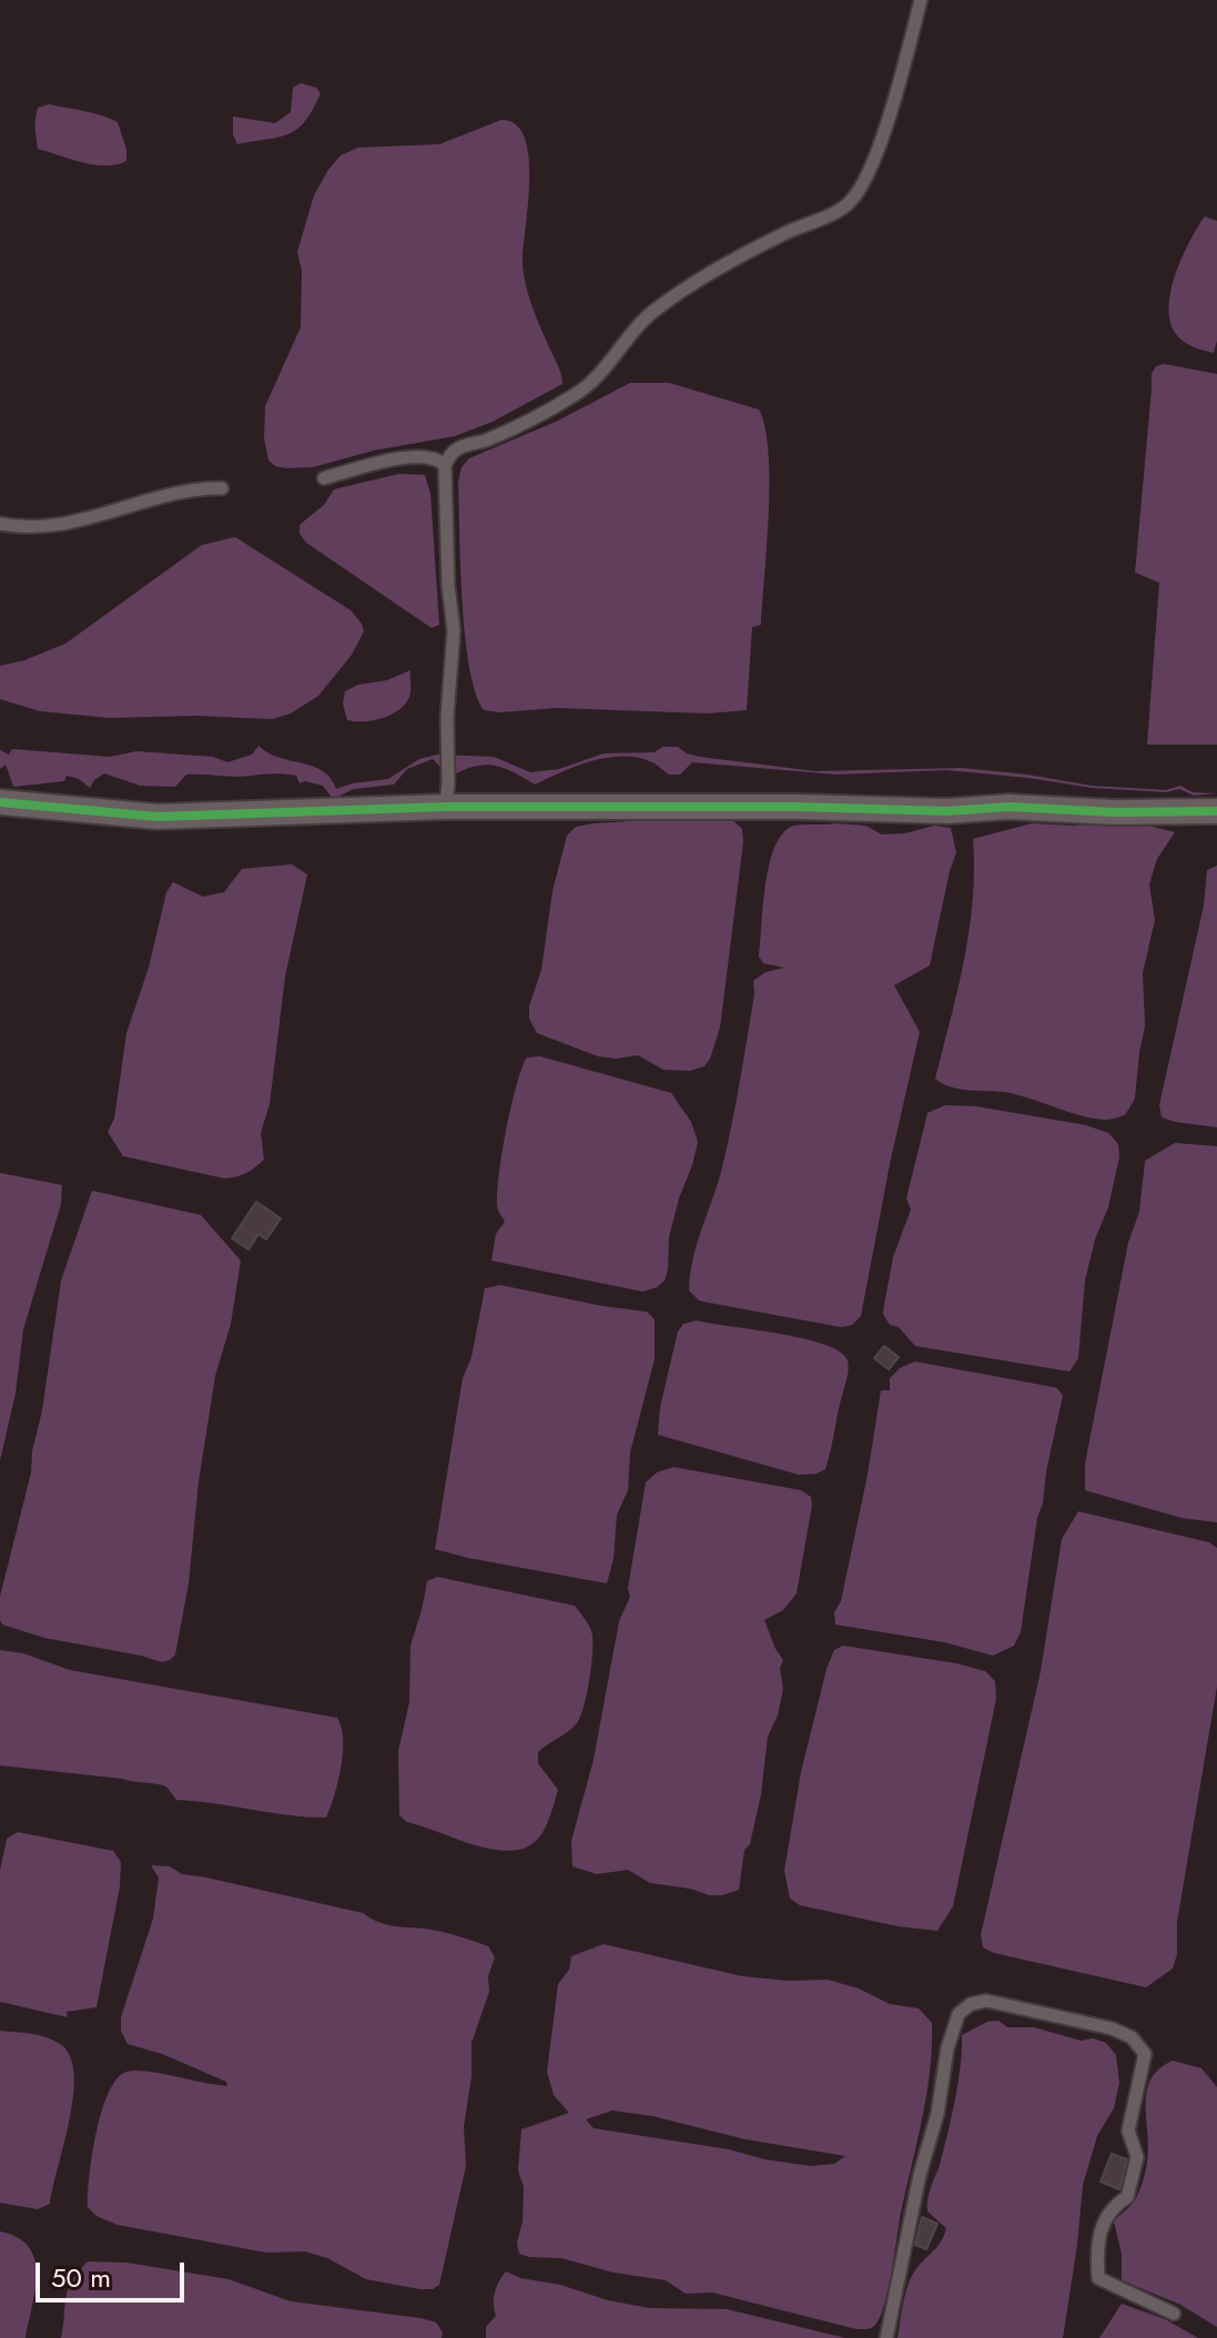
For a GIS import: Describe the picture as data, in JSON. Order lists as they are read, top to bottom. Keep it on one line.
{"scale_bar":"50 m"}
